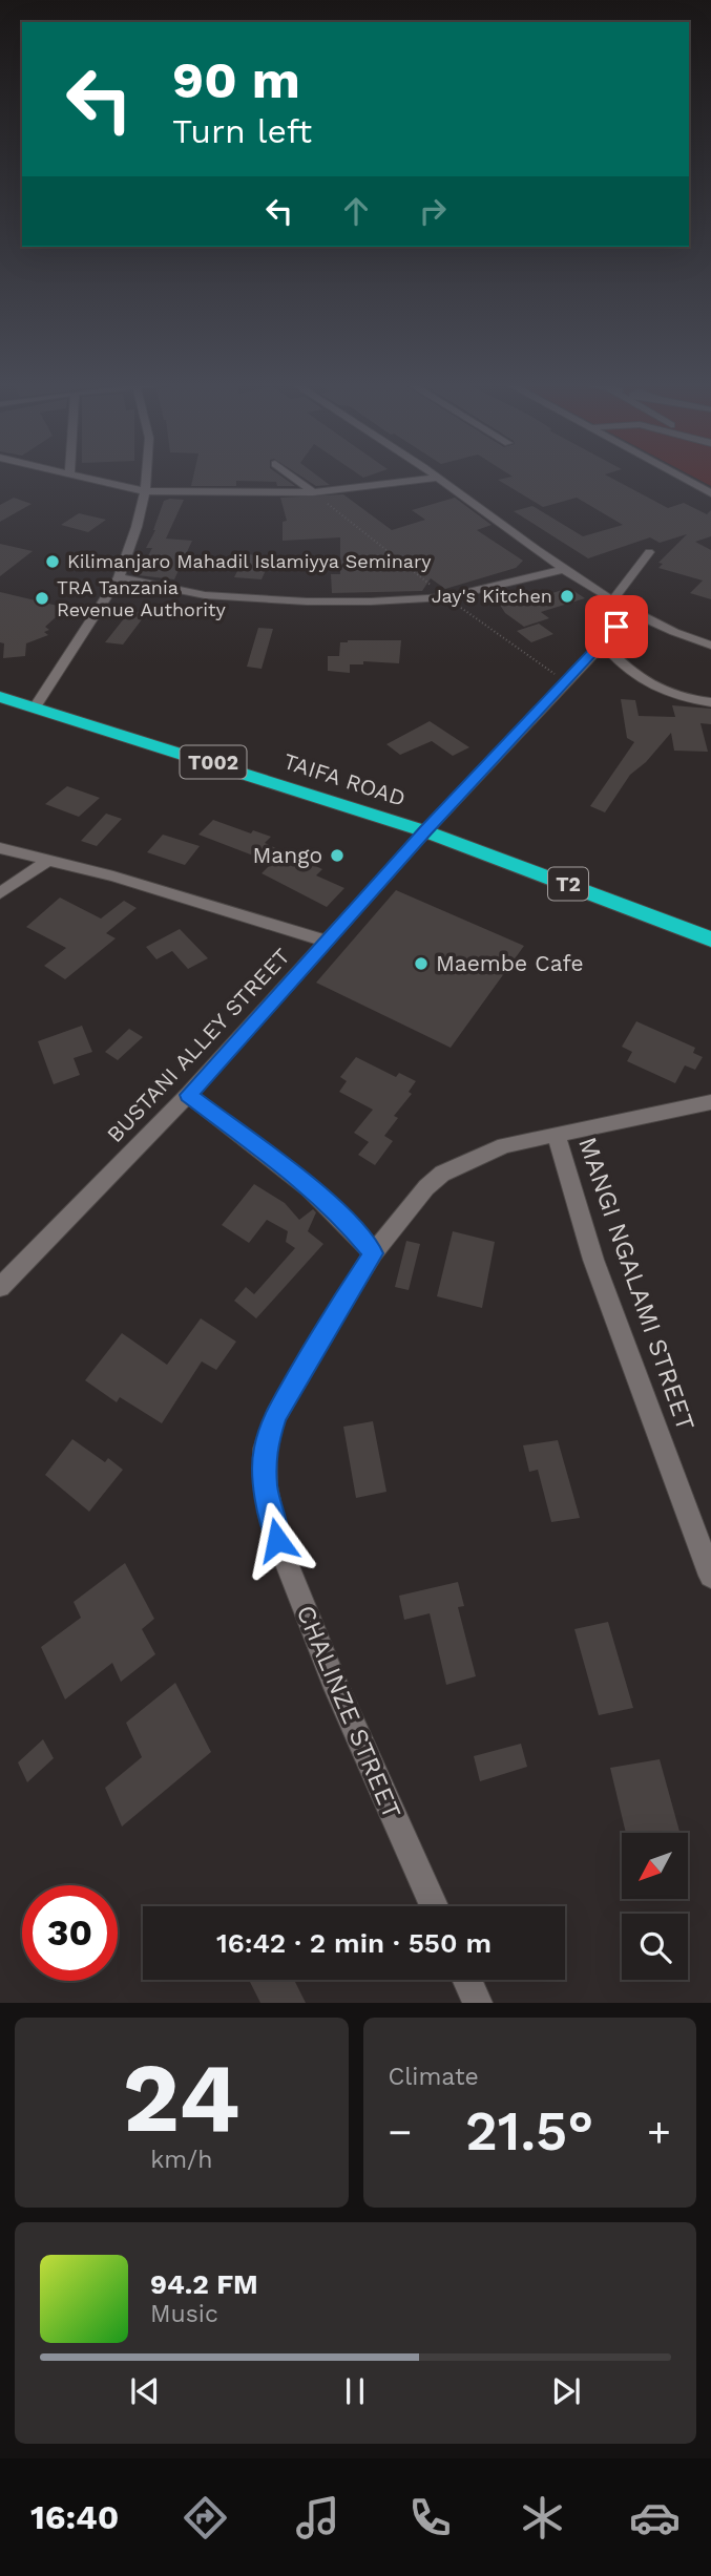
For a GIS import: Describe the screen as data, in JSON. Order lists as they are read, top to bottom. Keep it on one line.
{"streets":{"highway":["T002","TAIFA ROAD","T2"],"street":["BUSTANI ALLEY STREET","MANGI NGALAMI STREET","CHALINZE STREET"]},"crossings":[["TAIFA ROAD","BUSTANI ALLEY STREET"],["MANGI NGALAMI STREET","CHALINZE STREET"]],"places":["Kilimanjaro Mahadil Islamiyya Seminary","Jay's Kitchen","TRA Tanzania Revenue Authority","Mango","Maembe Cafe"],"north":"bottom left","page":{"turn":["90 m","Turn left"],"limit":"30","trip":"16:42 · 2 min · 550 m","tile":[["24","km/h"],"Climate"],"heat":["−","21.5°","+"],"song":["94.2 FM","Music"],"tabs":"16:40"}}
